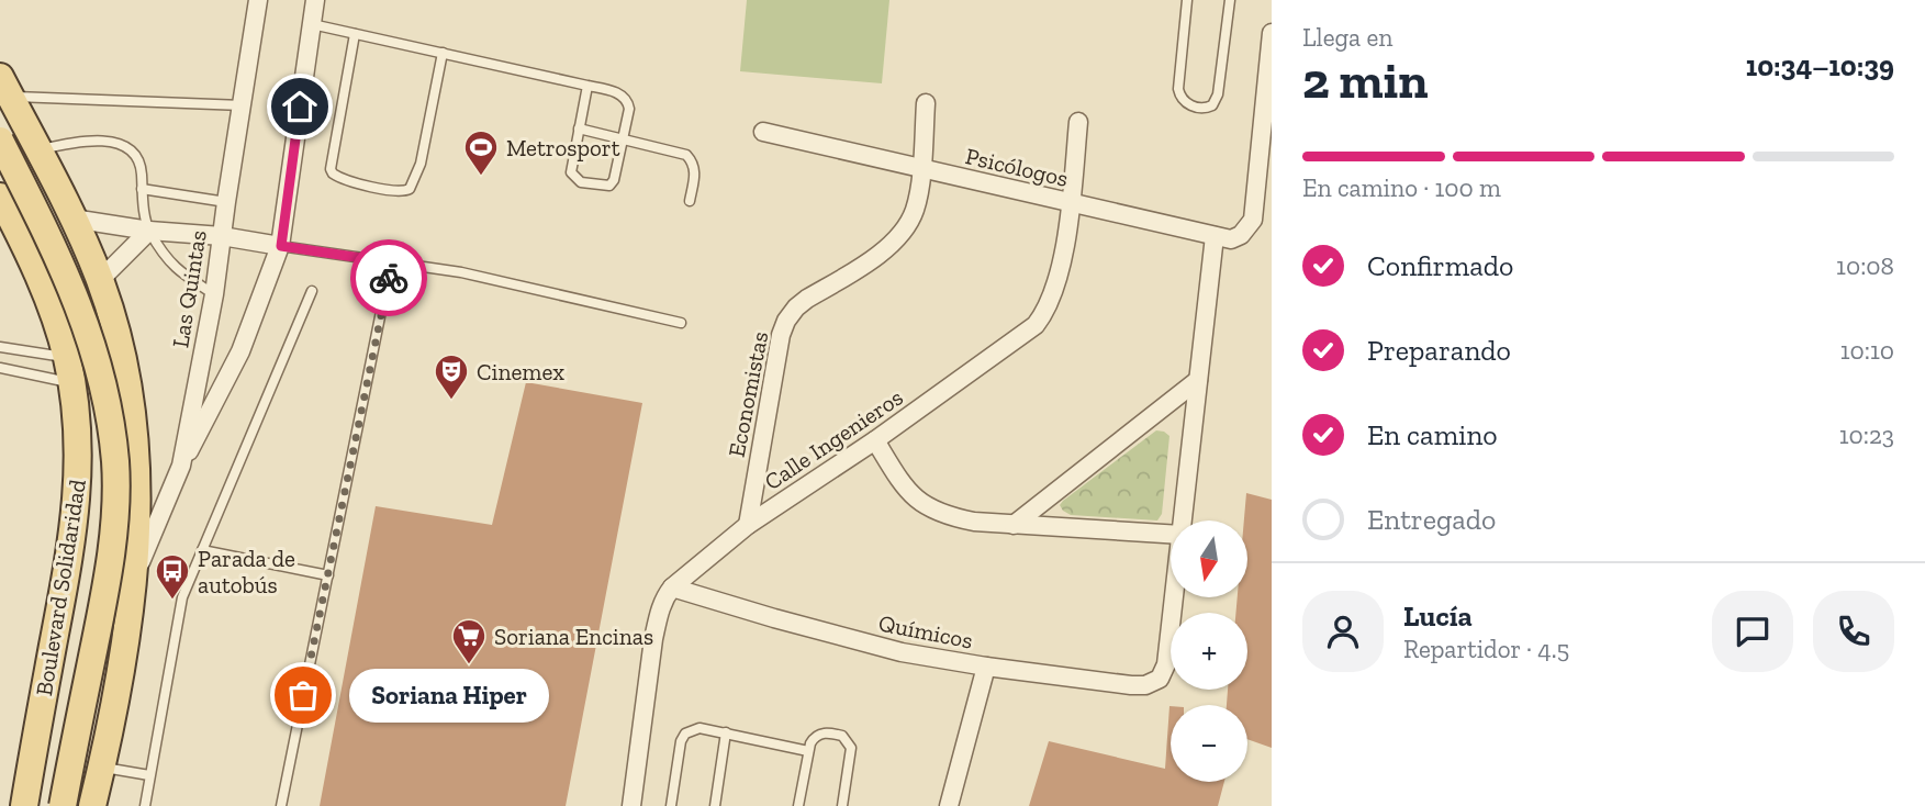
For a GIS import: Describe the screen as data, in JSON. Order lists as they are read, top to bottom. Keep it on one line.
{"streets":{"main road":["Boulevard Solidaridad"],"street":["Psicólogos","Las Quintas","Economistas","Calle Ingenieros","Químicos"]},"crossings":[["Psicólogos","Economistas"],["Psicólogos","Calle Ingenieros"],["Economistas","Calle Ingenieros"],["Calle Ingenieros","Químicos"]],"places":{"sports":["Metrosport"],"theatre":["Cinemex"],"bus stop":["Parada de autobús"],"supermarket":["Soriana Encinas"],"other":["Soriana Hiper"]},"north":"bottom","page":{"heading":["2 min","Llega en","10:34–10:39"],"panel":["Lucía","Repartidor · 4.5"],"bar":"En camino · 100 m","list":[["Confirmado","10:08"],["Preparando","10:10"],["En camino","10:23"],"Entregado"],"map_buttons":["+","−"],"bubble":"Soriana Hiper"}}
